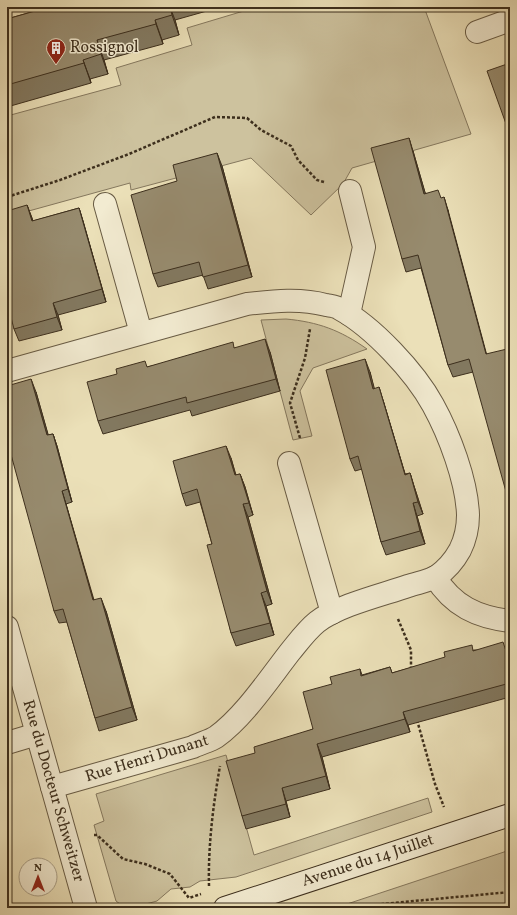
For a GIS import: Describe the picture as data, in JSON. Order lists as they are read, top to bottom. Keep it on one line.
{"streets":{"street":["Rue Henri Dunant","Rue du Docteur Schweitzer","Avenue du 14 Juillet"]},"crossings":[["Rue Henri Dunant","Rue du Docteur Schweitzer"]],"places":{"building":["Rossignol"]},"north":"top"}
